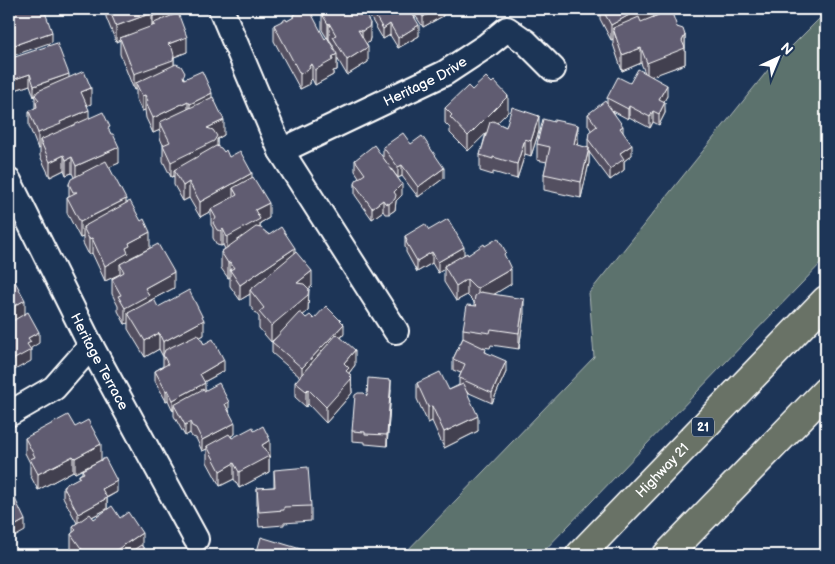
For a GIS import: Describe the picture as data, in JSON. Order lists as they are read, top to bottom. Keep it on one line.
{"streets":{"main road":["21","Highway 21"],"street":["Heritage Drive","Heritage Terrace"]},"north":"top right"}
